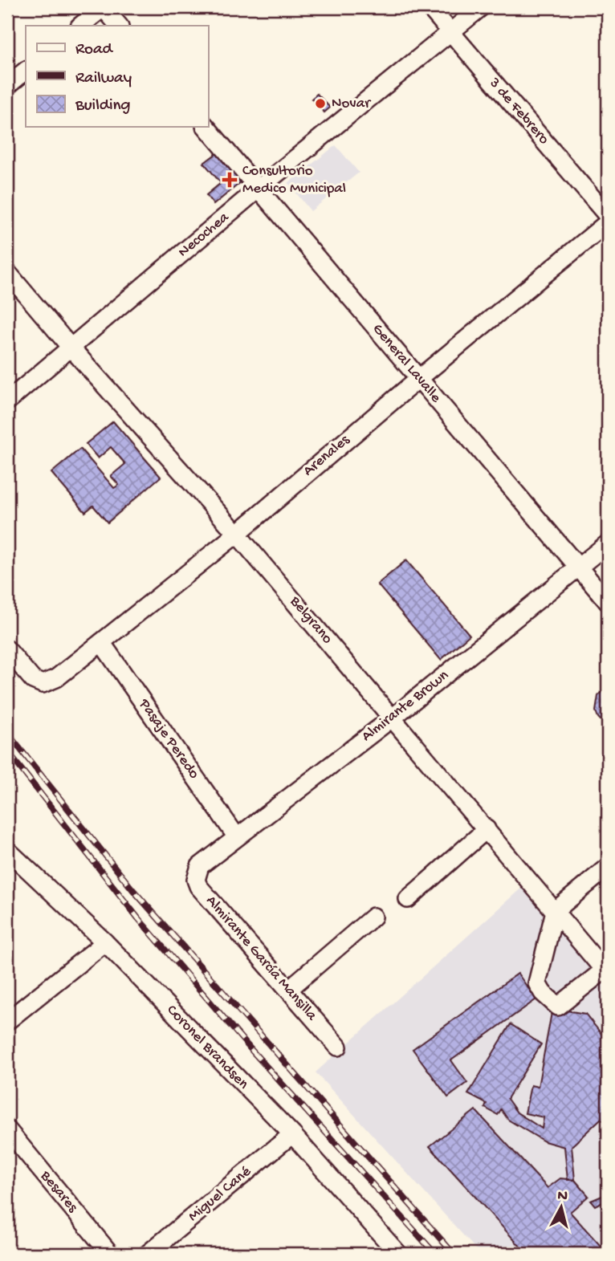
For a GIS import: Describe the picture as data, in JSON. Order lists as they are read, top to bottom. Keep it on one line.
{"streets":{"street":["3 de Febrero","Necochea","General Lavalle","Arenales","Belgrano","Almirante Brown","Pasaje Peredo","Almirante García Mansilla","Coronel Brandsen","Besares","Miguel Cané"]},"crossings":[["3 de Febrero","Necochea"],["Necochea","General Lavalle"],["Necochea","Belgrano"],["General Lavalle","Arenales"],["General Lavalle","Almirante Brown"],["Arenales","Belgrano"],["Arenales","Pasaje Peredo"],["Belgrano","Almirante Brown"],["Almirante Brown","Pasaje Peredo"],["Almirante Brown","Almirante García Mansilla"],["Coronel Brandsen","Miguel Cané"]],"places":{"other":["Novar"],"health":["Consultorio Medico Municipal"]},"legend":["Road","Railway","Building"],"north":"top"}
